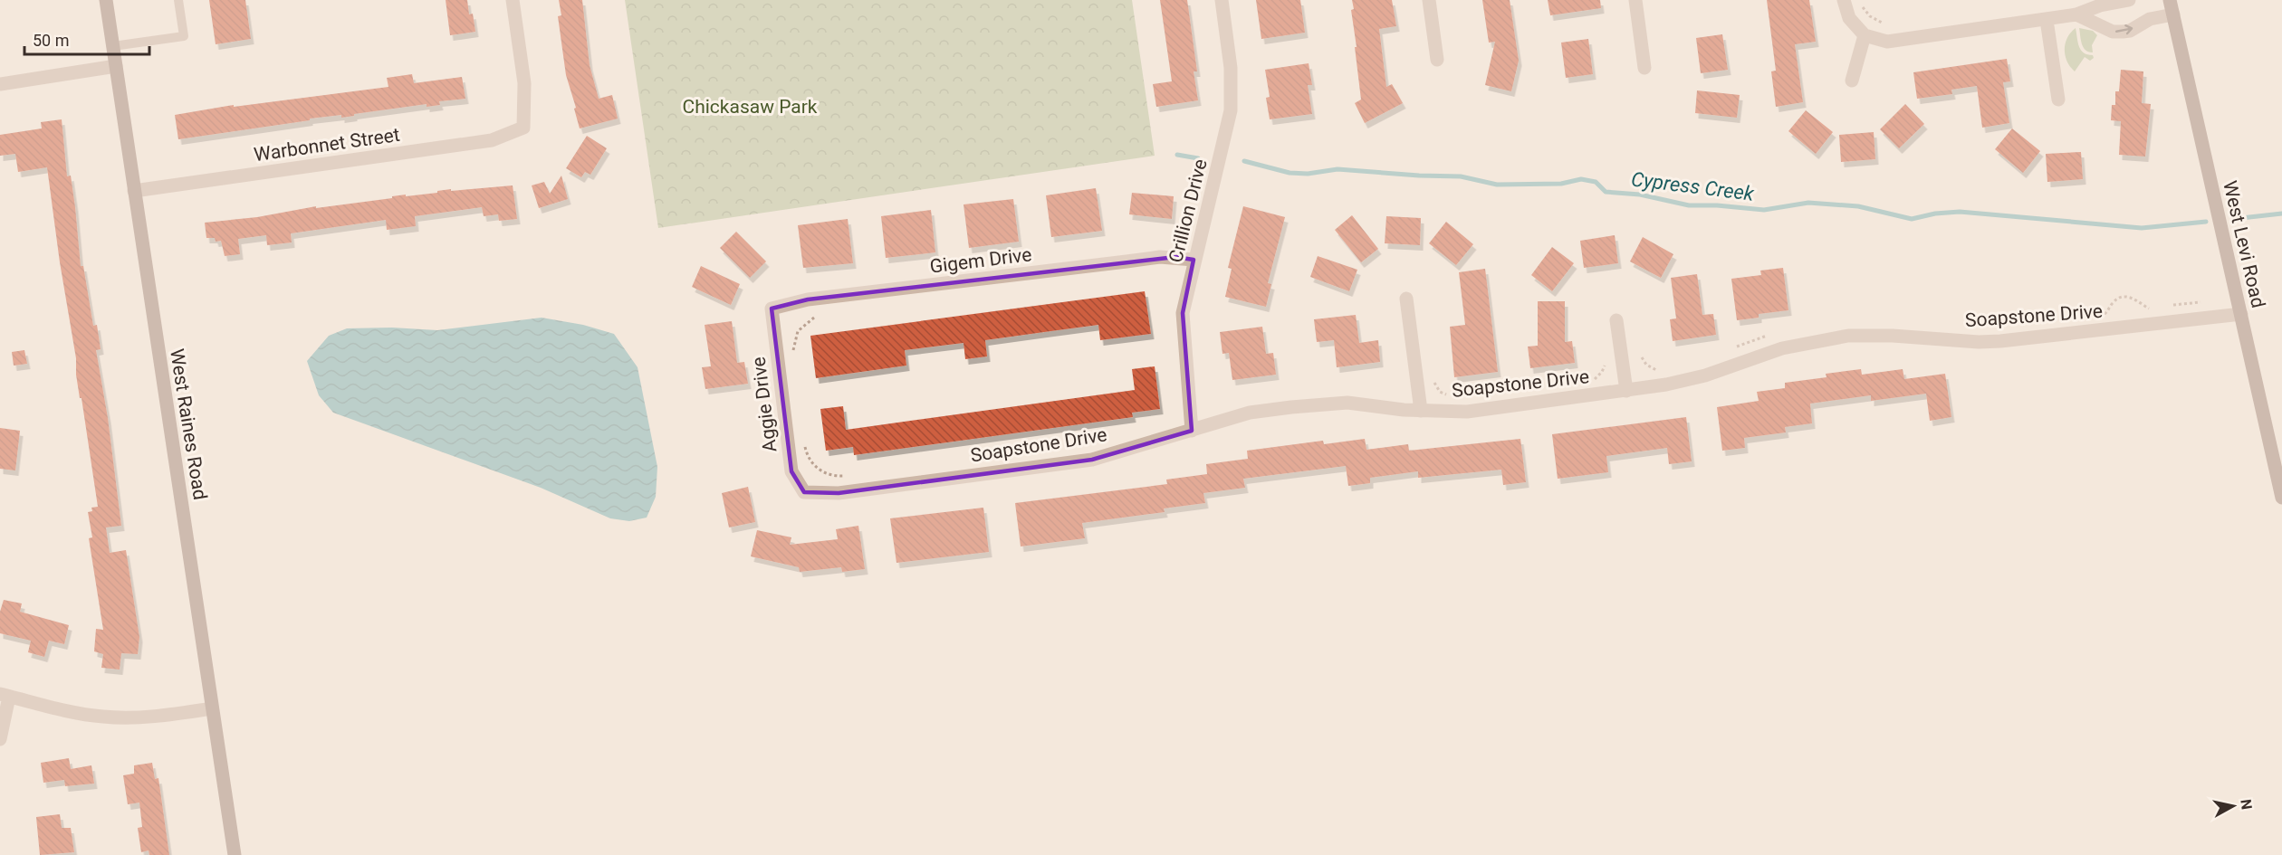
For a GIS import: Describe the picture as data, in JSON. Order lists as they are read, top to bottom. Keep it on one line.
{"streets":{"main road":["West Levi Road","West Raines Road"],"street":["Warbonnet Street","Crillion Drive","Gigem Drive","Soapstone Drive","Aggie Drive"]},"crossings":[["Warbonnet Street","West Raines Road"],["Crillion Drive","Gigem Drive"],["Crillion Drive","Soapstone Drive"],["West Levi Road","Soapstone Drive"],["Gigem Drive","Aggie Drive"],["Soapstone Drive","Aggie Drive"]],"water":["Cypress Creek"],"parks":["Chickasaw Park"],"scale_bar":"50 m","north":"right"}
